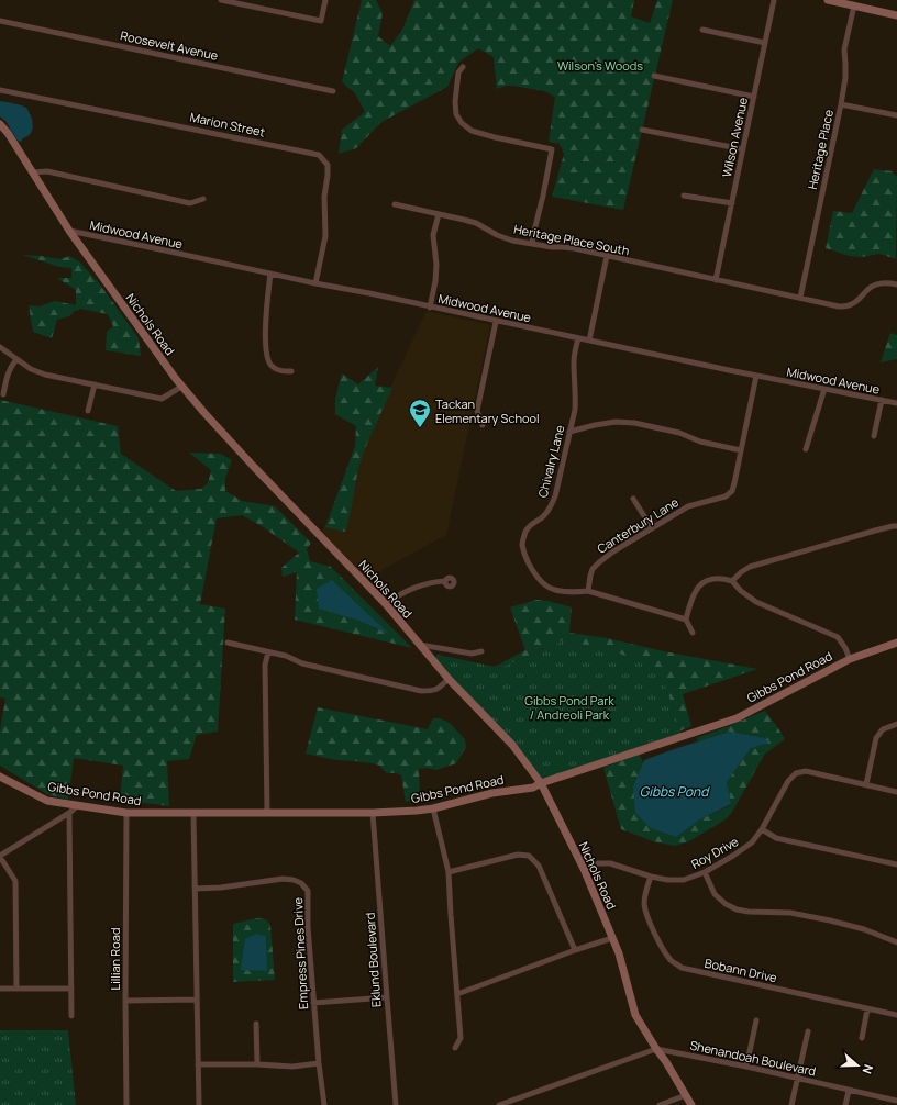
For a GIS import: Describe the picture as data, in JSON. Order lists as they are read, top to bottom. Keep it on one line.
{"streets":{"street":["Roosevelt Avenue","Marion Street","Wilson Avenue","Heritage Place","Midwood Avenue","Heritage Place South","Nichols Road","Chivalry Lane","Canterbury Lane","Gibbs Pond Road","Roy Drive","Empress Pines Drive","Lillian Road","Eklund Boulevard","Bobann Drive","Shenandoah Boulevard"]},"crossings":[["Marion Street","Midwood Avenue"],["Wilson Avenue","Heritage Place South"],["Heritage Place","Heritage Place South"],["Midwood Avenue","Nichols Road"],["Midwood Avenue","Chivalry Lane"],["Midwood Avenue","Canterbury Lane"],["Nichols Road","Gibbs Pond Road"],["Nichols Road","Roy Drive"],["Nichols Road","Shenandoah Boulevard"],["Chivalry Lane","Canterbury Lane"],["Gibbs Pond Road","Lillian Road"],["Gibbs Pond Road","Eklund Boulevard"],["Roy Drive","Bobann Drive"]],"water":["Gibbs Pond"],"parks":["Wilson's Woods","Gibbs Pond Park / Andreoli Park"],"places":{"school or university":["Tackan Elementary School"]},"north":"right"}
